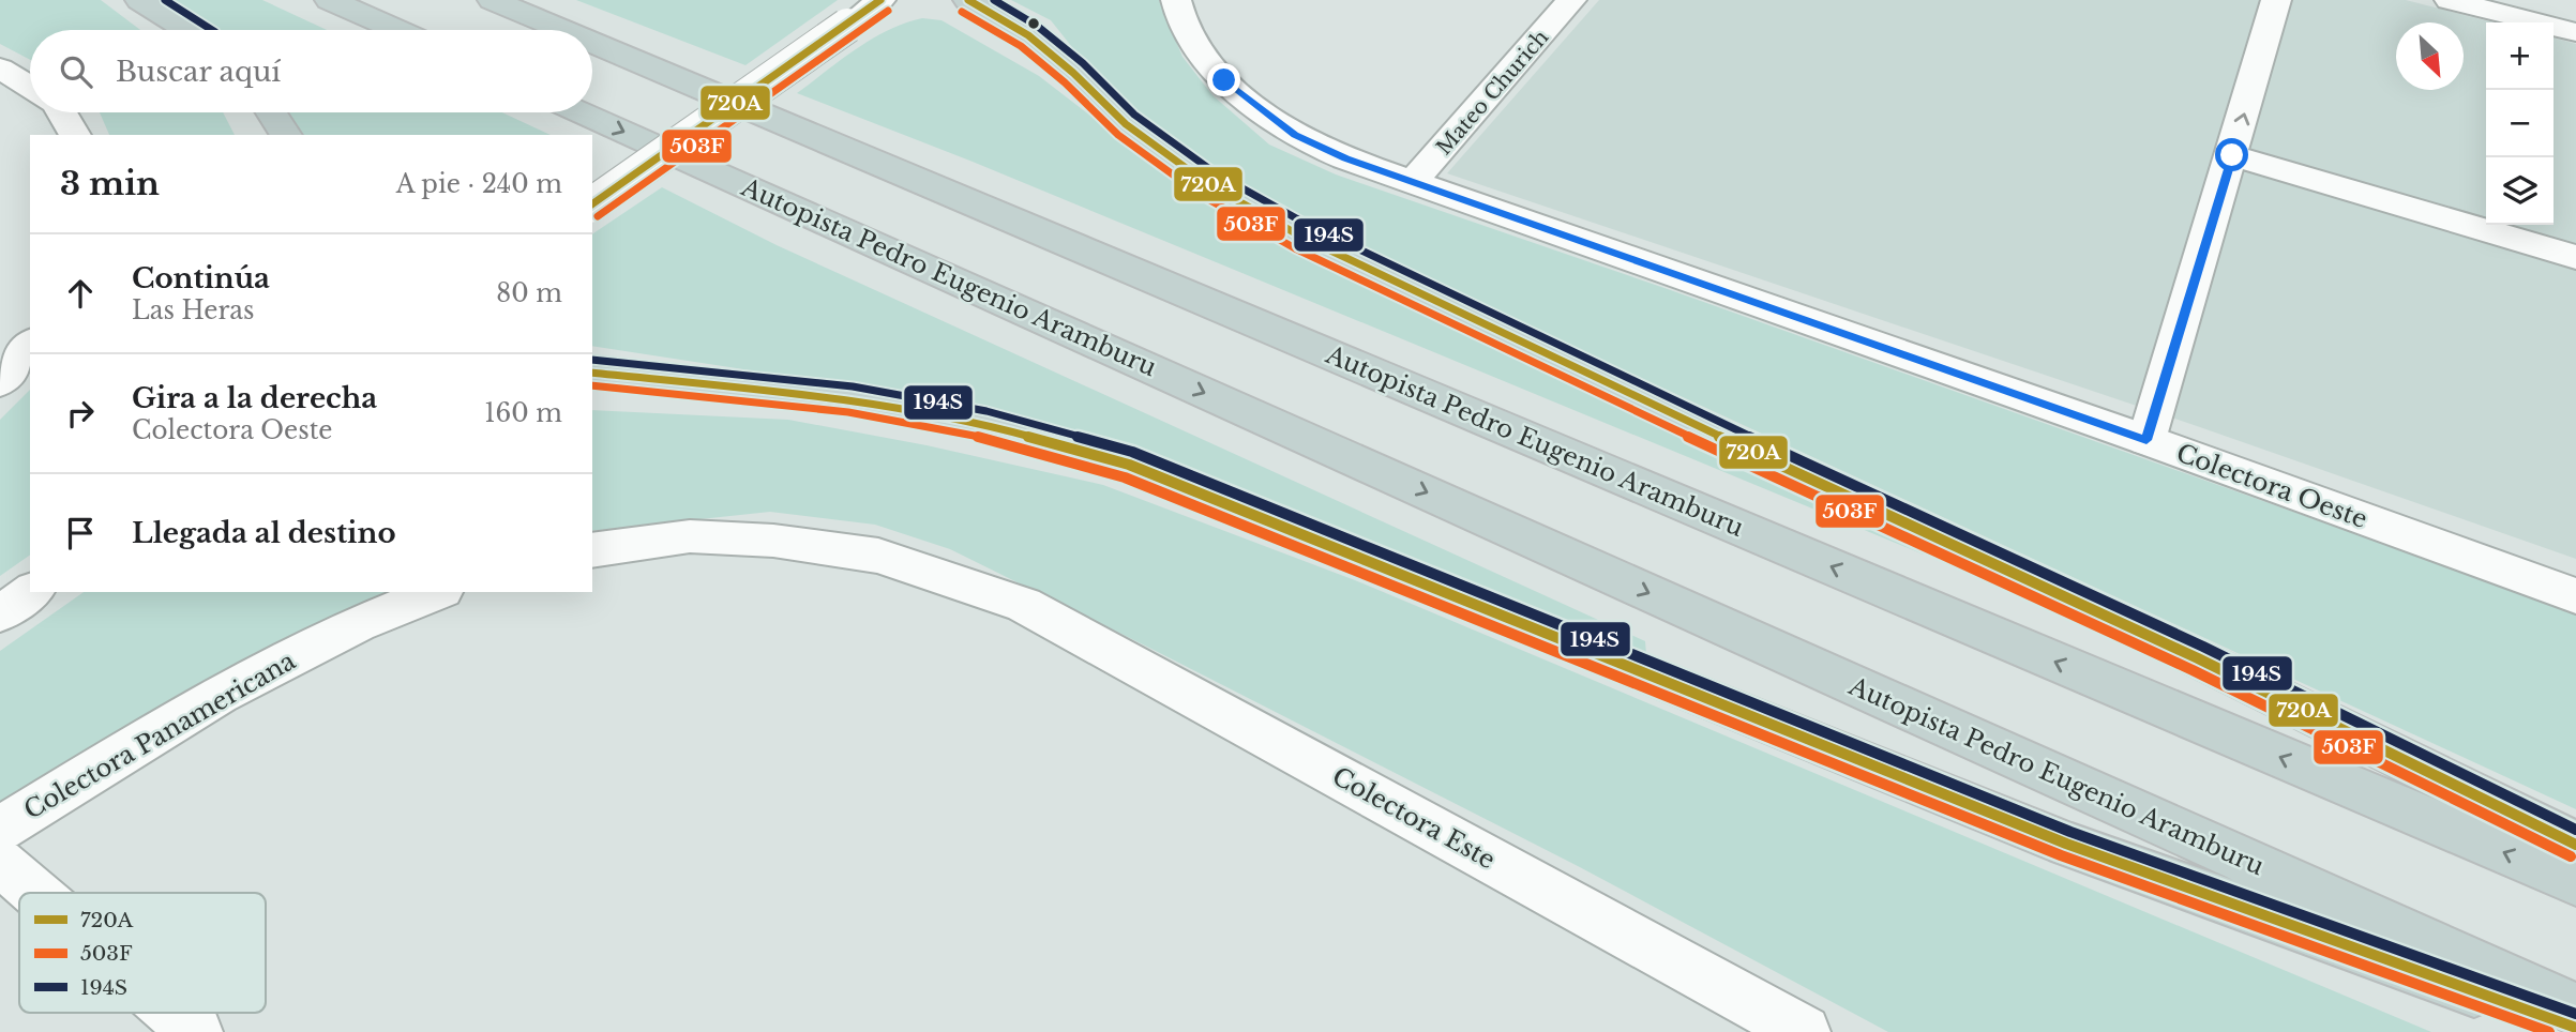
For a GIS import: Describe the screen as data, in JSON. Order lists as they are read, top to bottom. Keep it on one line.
{"streets":{"highway":["Autopista Pedro Eugenio Aramburu"],"street":["Mateo Churich","Colectora Oeste","Colectora Panamericana","Colectora Este"]},"crossings":[["Mateo Churich","Colectora Oeste"]],"lines":["transit line 720A","transit line 194S","transit line 503F"],"legend":["720A","503F","194S"],"north":"bottom right","page":{"map_buttons":["+","−"],"search":"Buscar aquí","heading":["3 min","A pie · 240 m"],"list":[["Continúa","Las Heras","80 m"],["Gira a la derecha","Colectora Oeste","160 m"],"Llegada al destino"]}}
